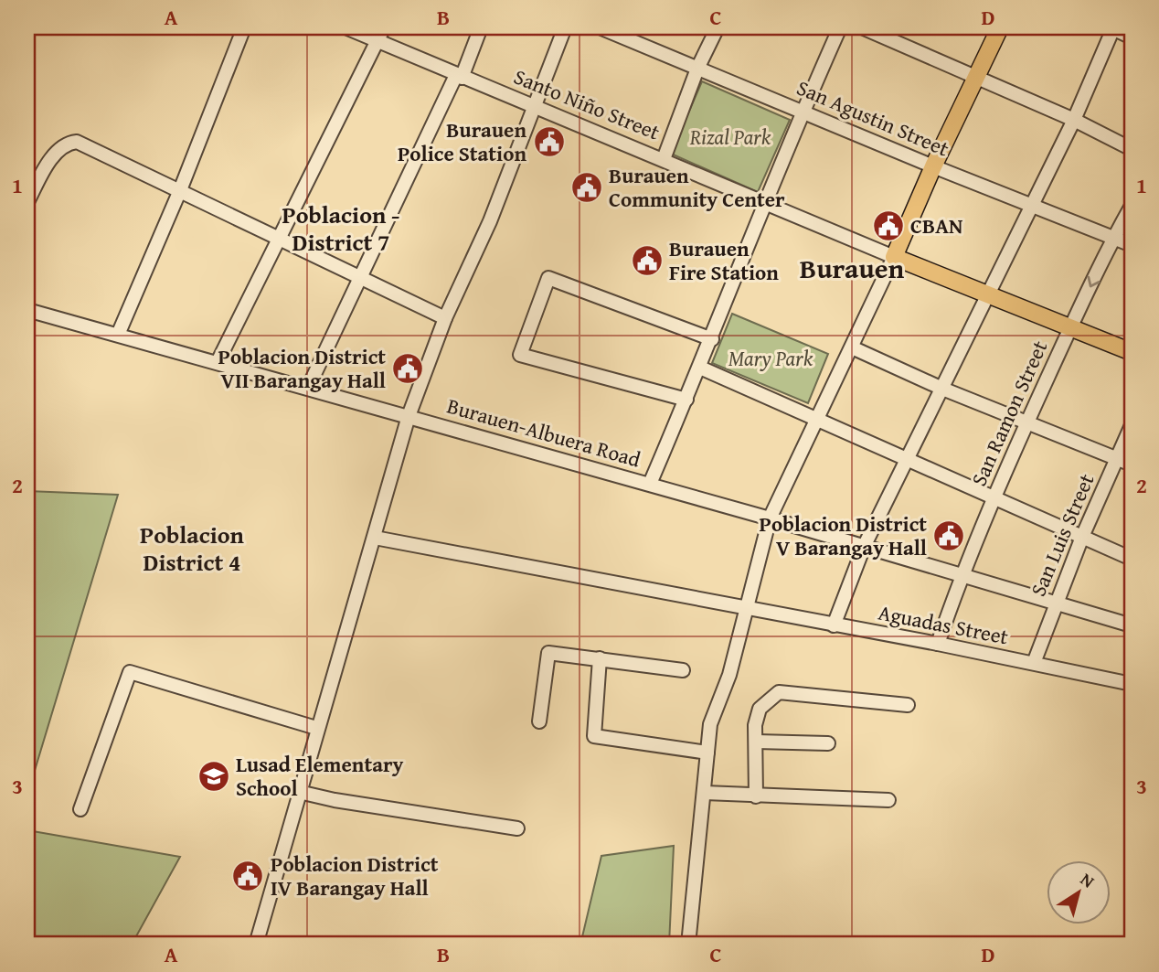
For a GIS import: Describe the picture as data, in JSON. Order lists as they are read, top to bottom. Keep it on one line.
{"streets":{"main road":["Santo Niño Street"],"street":["San Agustin Street","San Ramon Street","Burauen-Albuera Road","San Luis Street","Aguadas Street"]},"crossings":[["Santo Niño Street","San Ramon Street"],["San Agustin Street","San Ramon Street"],["San Ramon Street","Burauen-Albuera Road"],["San Ramon Street","Aguadas Street"],["Burauen-Albuera Road","San Luis Street"],["San Luis Street","Aguadas Street"]],"districts":["Poblacion - District 7","Burauen","Poblacion District 4"],"parks":["Rizal Park","Mary Park"],"places":{"public building":["Burauen Police Station","Burauen Community Center","CBAN","Burauen Fire Station","Poblacion District VII Barangay Hall","Poblacion District V Barangay Hall","Poblacion District IV Barangay Hall"],"school or university":["Lusad Elementary School"]},"north":"top right","grid":{"columns":["A","B","C","D"],"rows":["1","2","3"]}}
